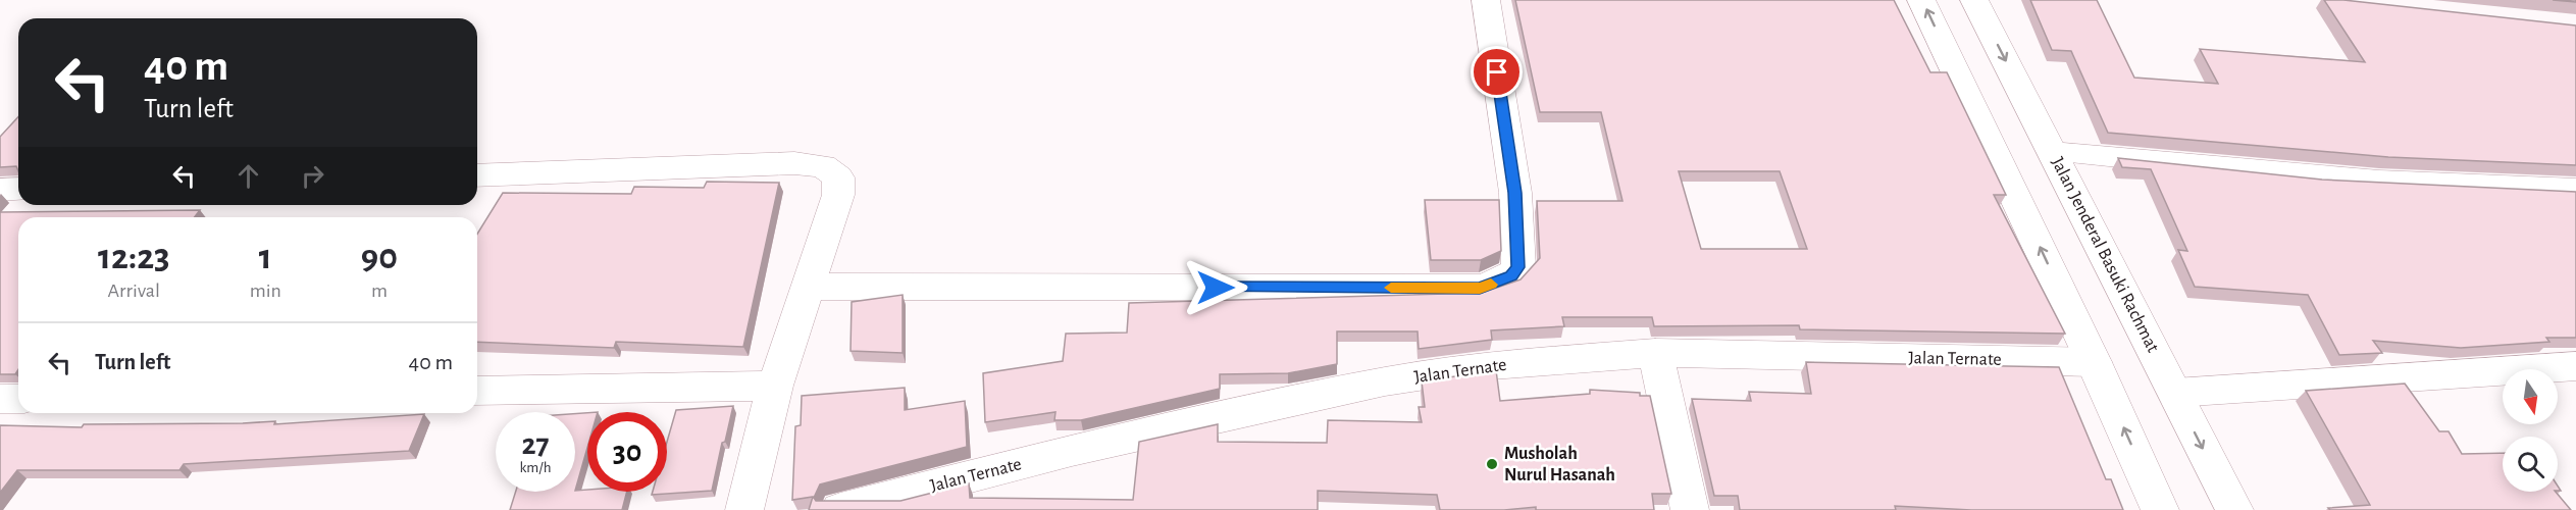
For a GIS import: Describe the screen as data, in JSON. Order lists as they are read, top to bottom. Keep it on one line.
{"streets":{"street":["Jalan Jenderal Basuki Rachmat","Jalan Ternate"]},"places":["Musholah Nurul Hasanah"],"north":"bottom","page":{"turn":["40 m","Turn left"],"eta":["12:23","Arrival","1","min","90","m"],"list":[{"name":"Turn left","value":"40 m"}],"speed":"27 km/h","limit":"30"}}
